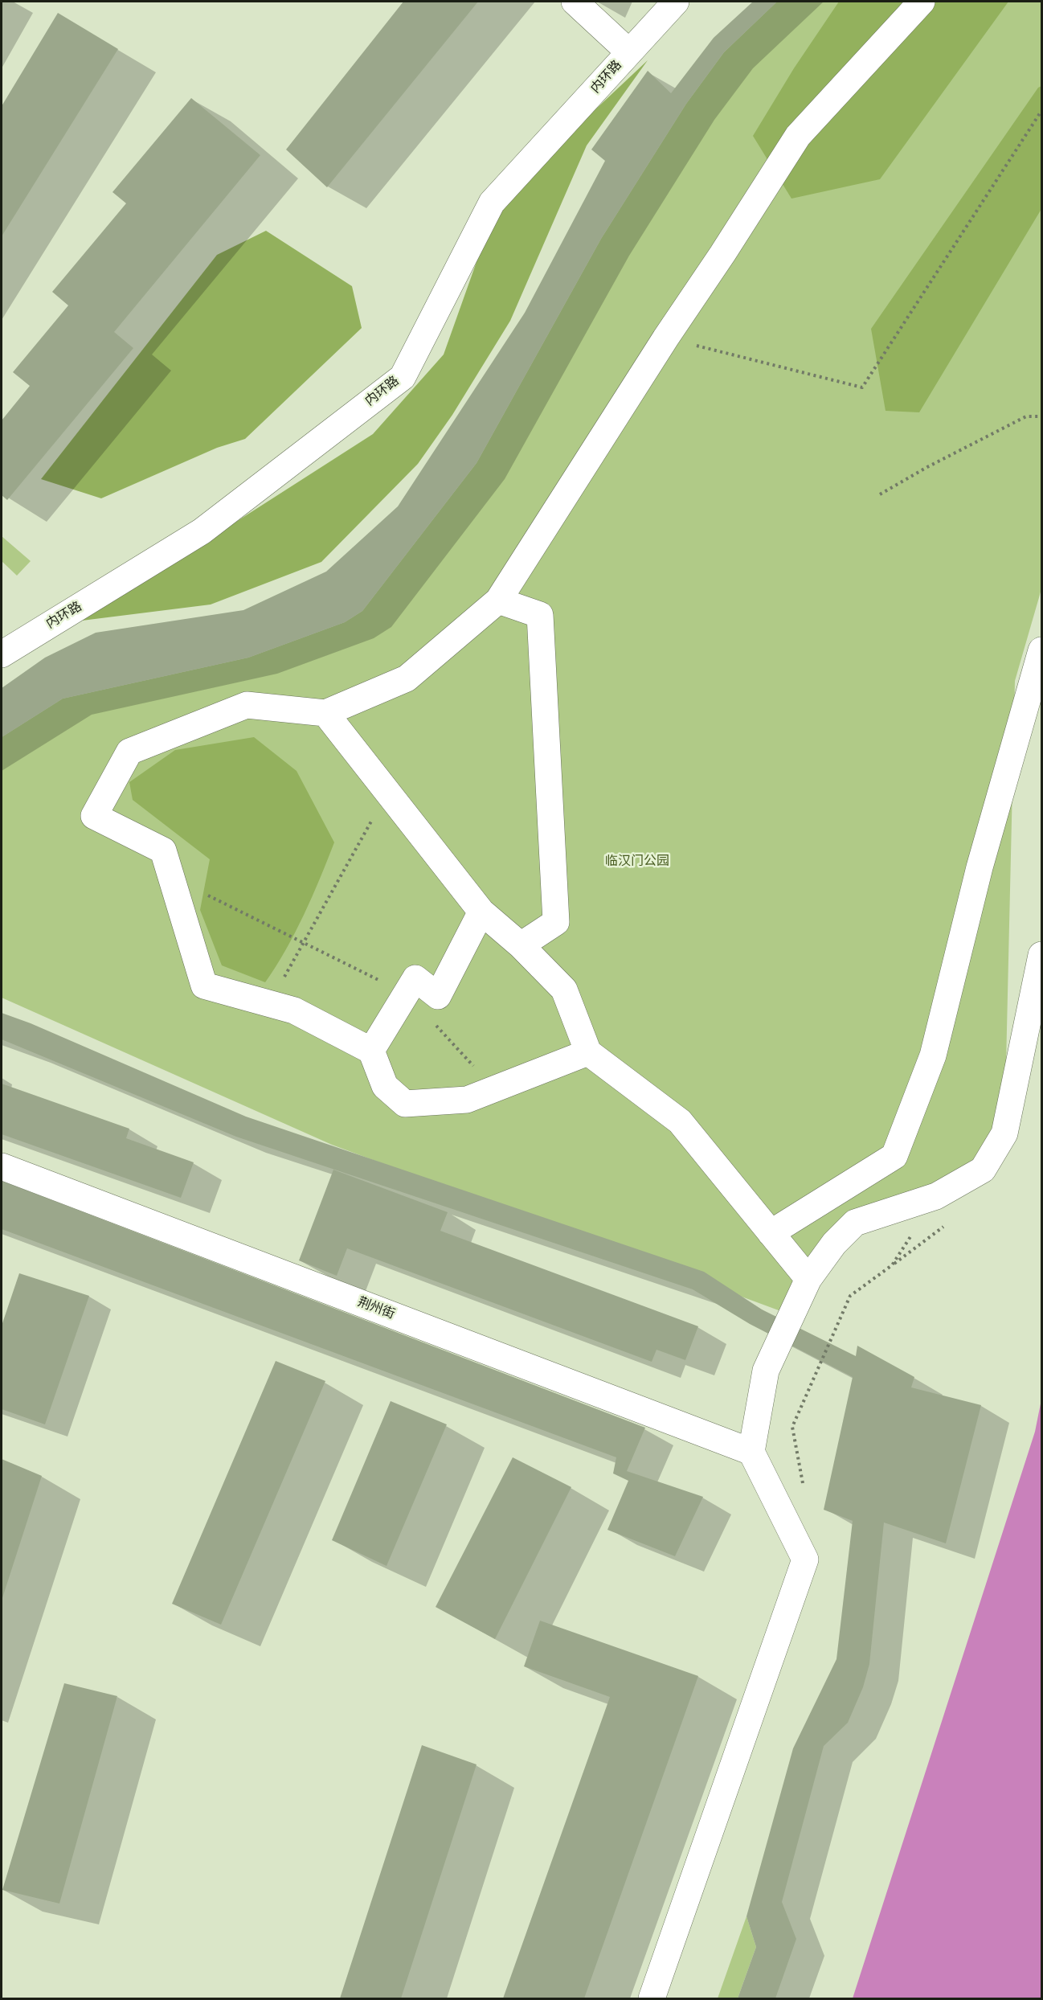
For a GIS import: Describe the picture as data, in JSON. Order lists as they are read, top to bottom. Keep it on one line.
{"streets":{"street":["内环路","荆州街"]},"parks":["临汉门公园"]}
